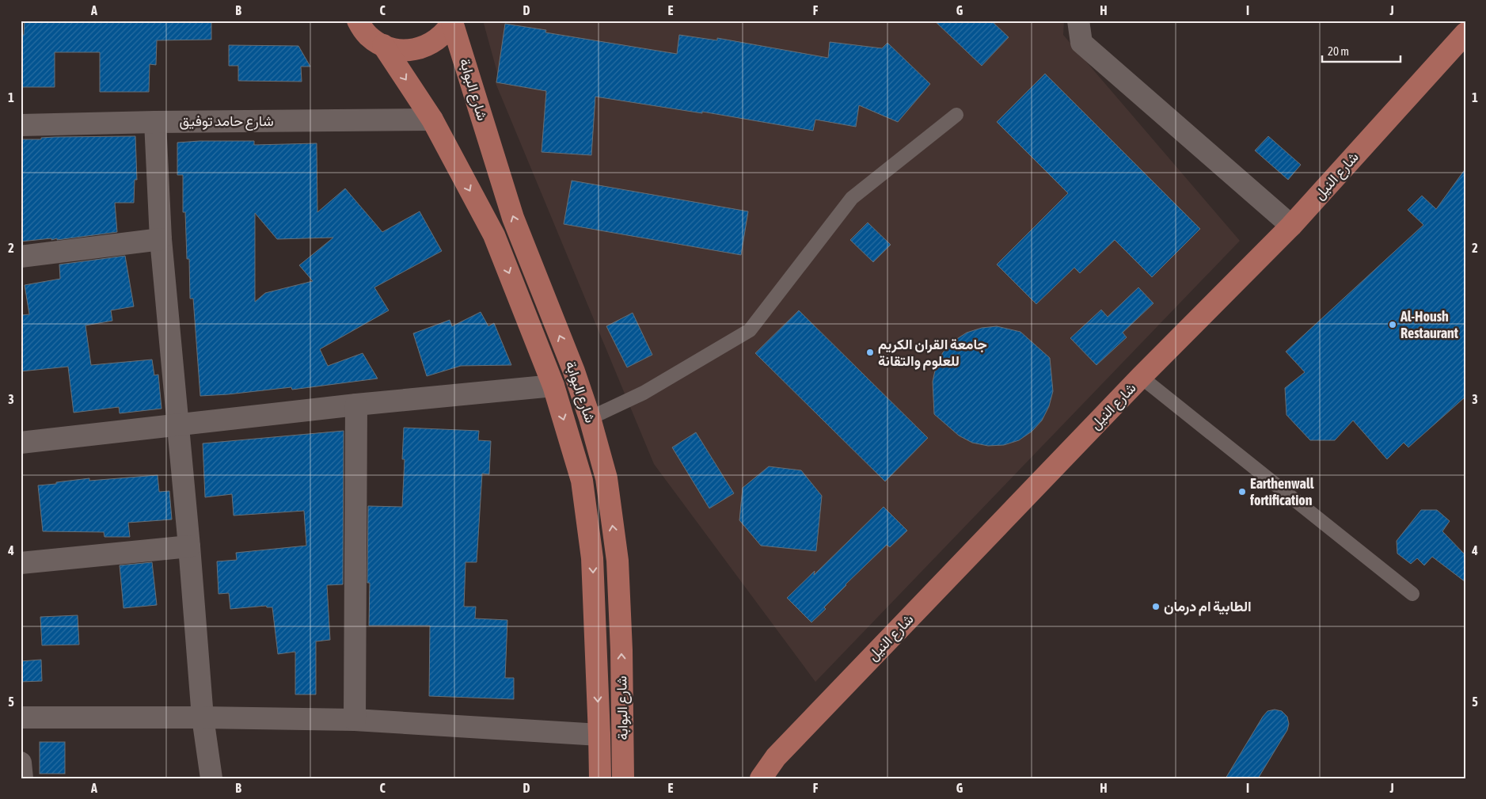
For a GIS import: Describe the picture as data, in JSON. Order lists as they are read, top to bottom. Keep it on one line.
{"streets":{"main road":["شارع البوابة","شارع النيل"],"street":["شارع حامد توفيق"]},"crossings":[["شارع البوابة","شارع حامد توفيق"]],"places":["Al-Housh Restaurant","جامعة القران الكريم للعلوم والتقانة","Earthenwall fortification","الطابية ام درمان"],"scale_bar":"20 m","grid":{"columns":["A","B","C","D","E","F","G","H","I","J"],"rows":["1","2","3","4","5"]}}
